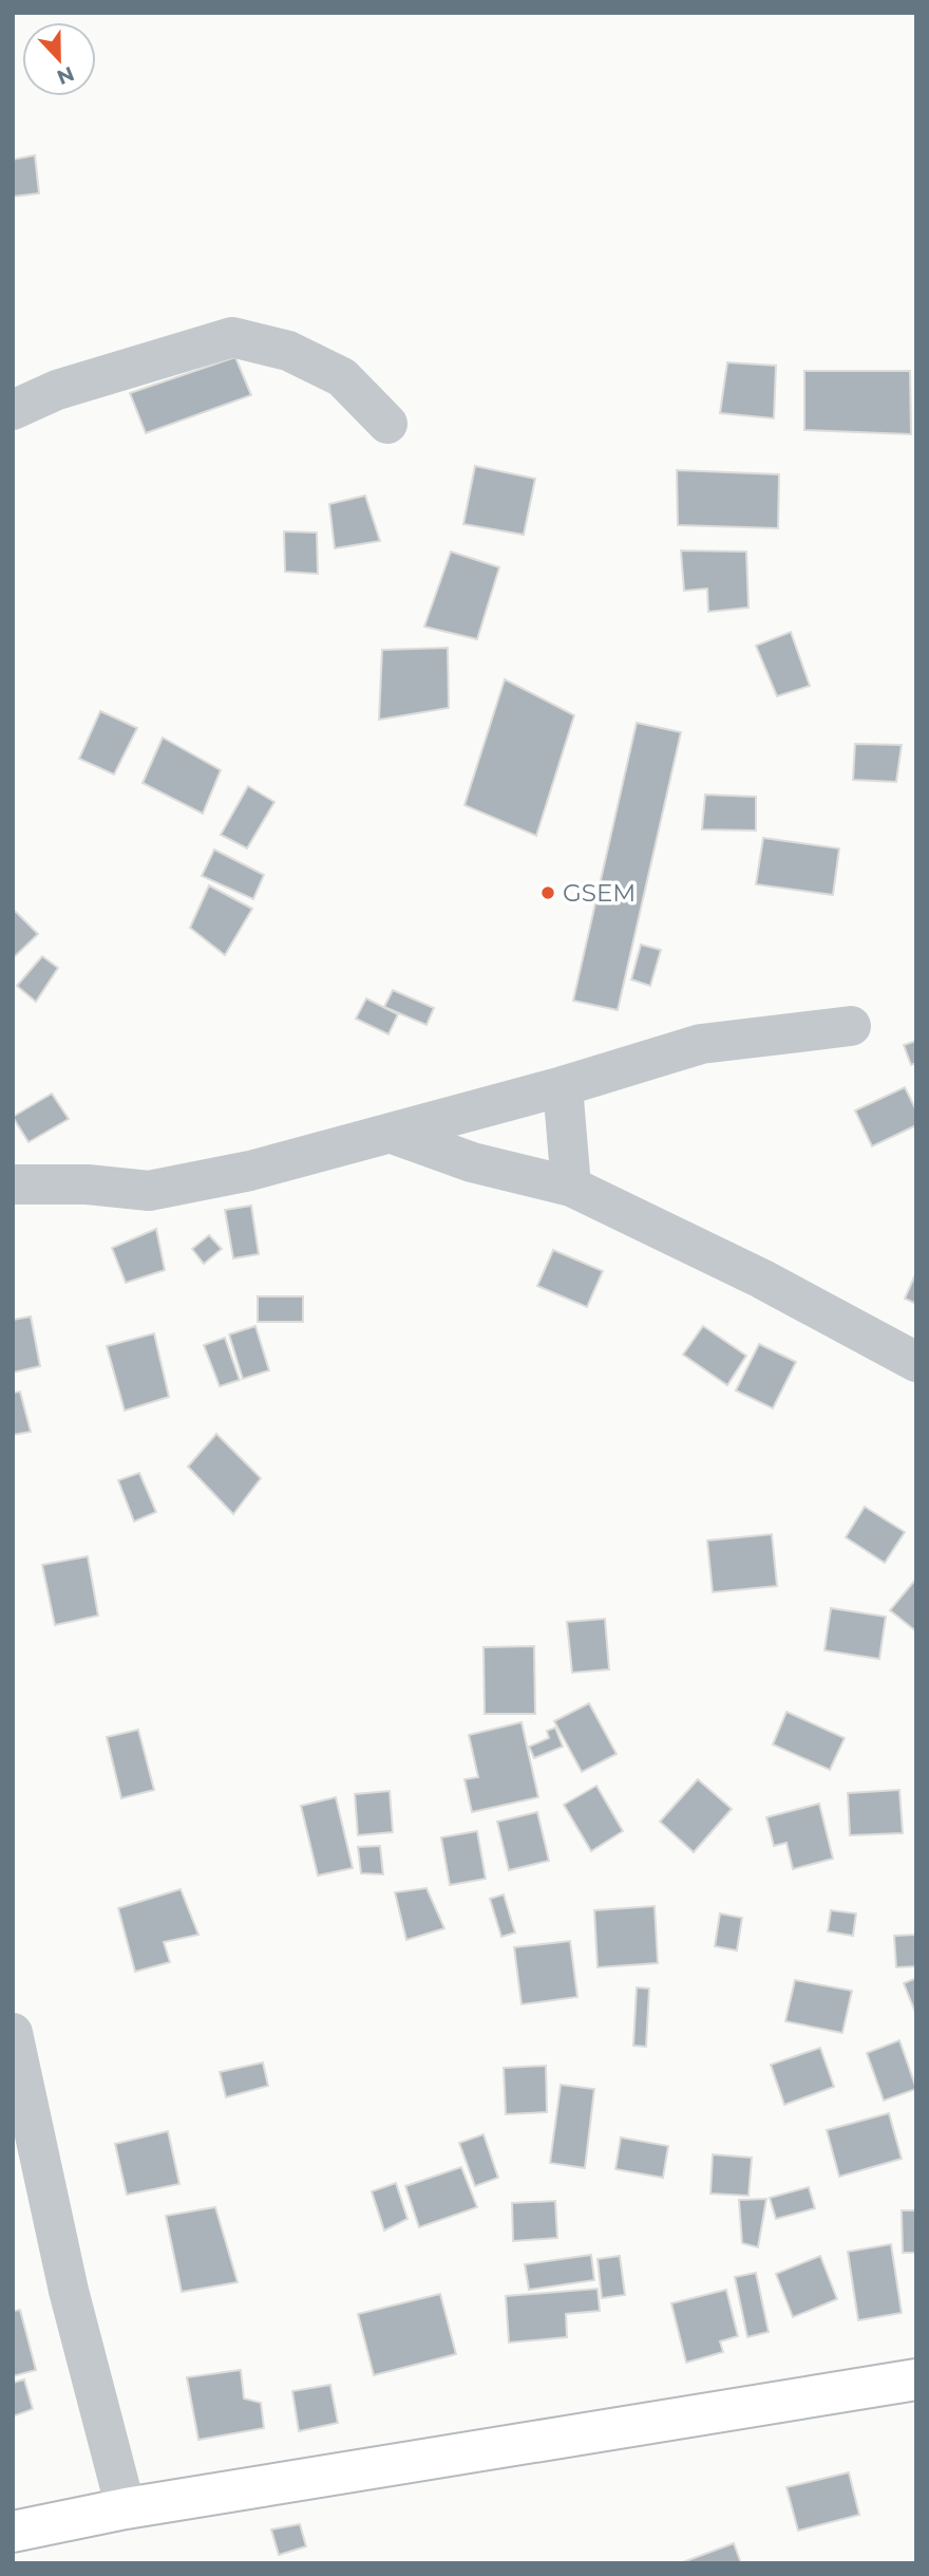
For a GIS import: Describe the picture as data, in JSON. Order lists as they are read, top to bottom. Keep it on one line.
{"places":["GSEM"],"north":"bottom"}
